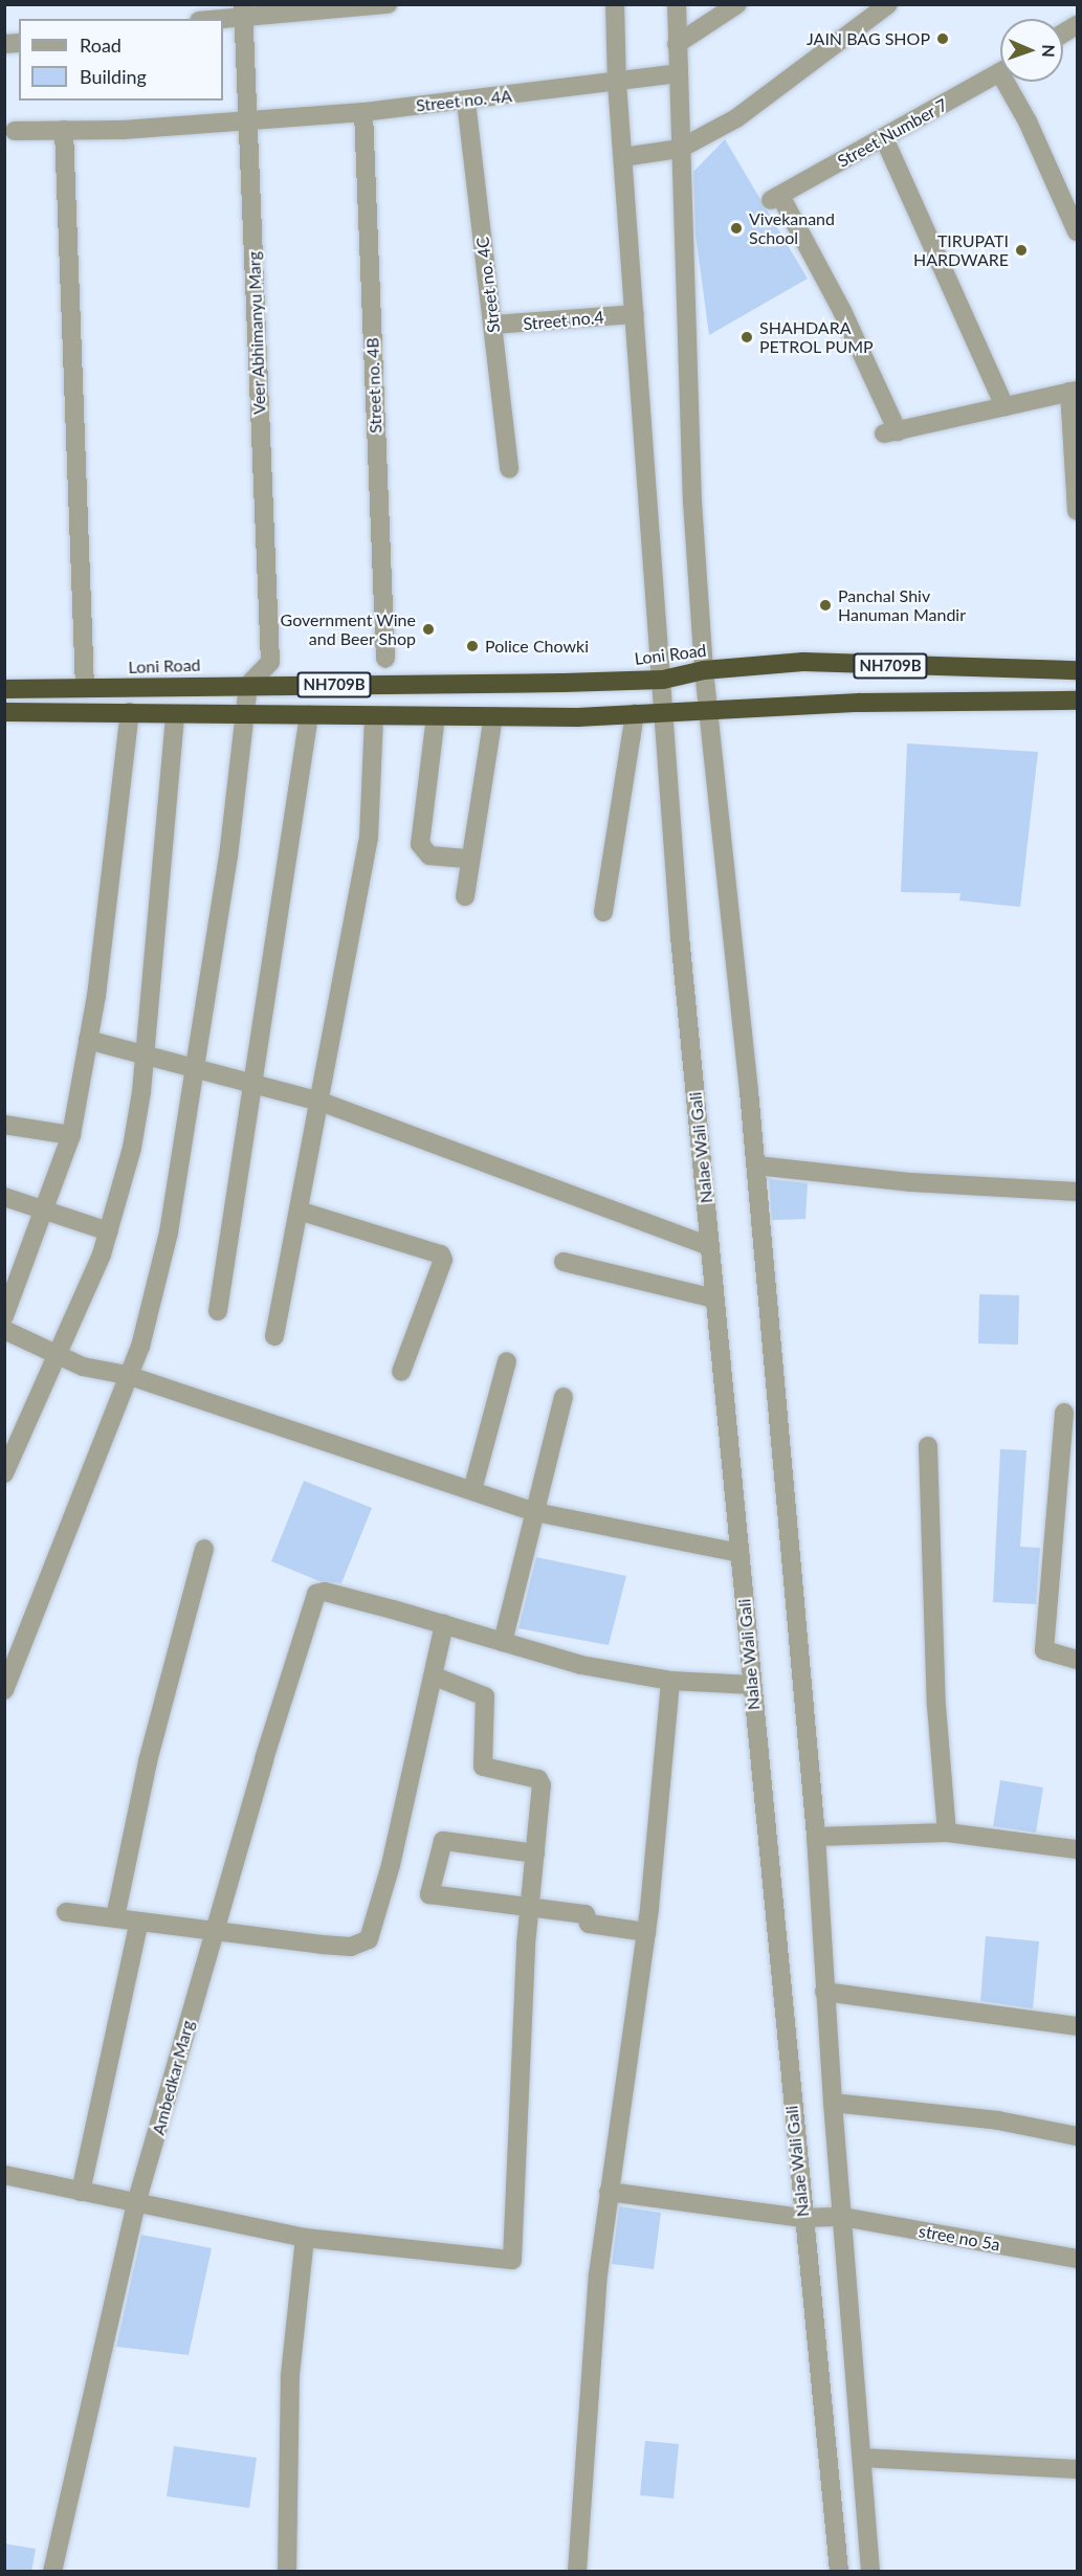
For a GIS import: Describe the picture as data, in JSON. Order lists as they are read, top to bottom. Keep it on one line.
{"streets":{"highway":["Loni Road","NH709B"],"street":["Street no. 4A","Street Number 7","Street no. 4C","Street no.4","Veer Abhimanyu Marg","Street no. 4B","Nalae Wali Gali","Ambedkar Marg","stree no 5a"]},"crossings":[["Street no. 4A","Street no. 4C"],["Street no. 4A","Veer Abhimanyu Marg"],["Street no. 4A","Street no. 4B"],["Street no. 4A","Nalae Wali Gali"],["Street no. 4C","Street no.4"],["Street no.4","Nalae Wali Gali"],["Veer Abhimanyu Marg","Loni Road"],["Loni Road","Nalae Wali Gali"],["NH709B","Nalae Wali Gali"],["Nalae Wali Gali","stree no 5a"]],"places":["JAIN BAG SHOP","Vivekanand School","TIRUPATI HARDWARE","SHAHDARA PETROL PUMP","Panchal Shiv Hanuman Mandir","Government Wine and Beer Shop","Police Chowki"],"legend":["Road","Building"],"north":"right"}
